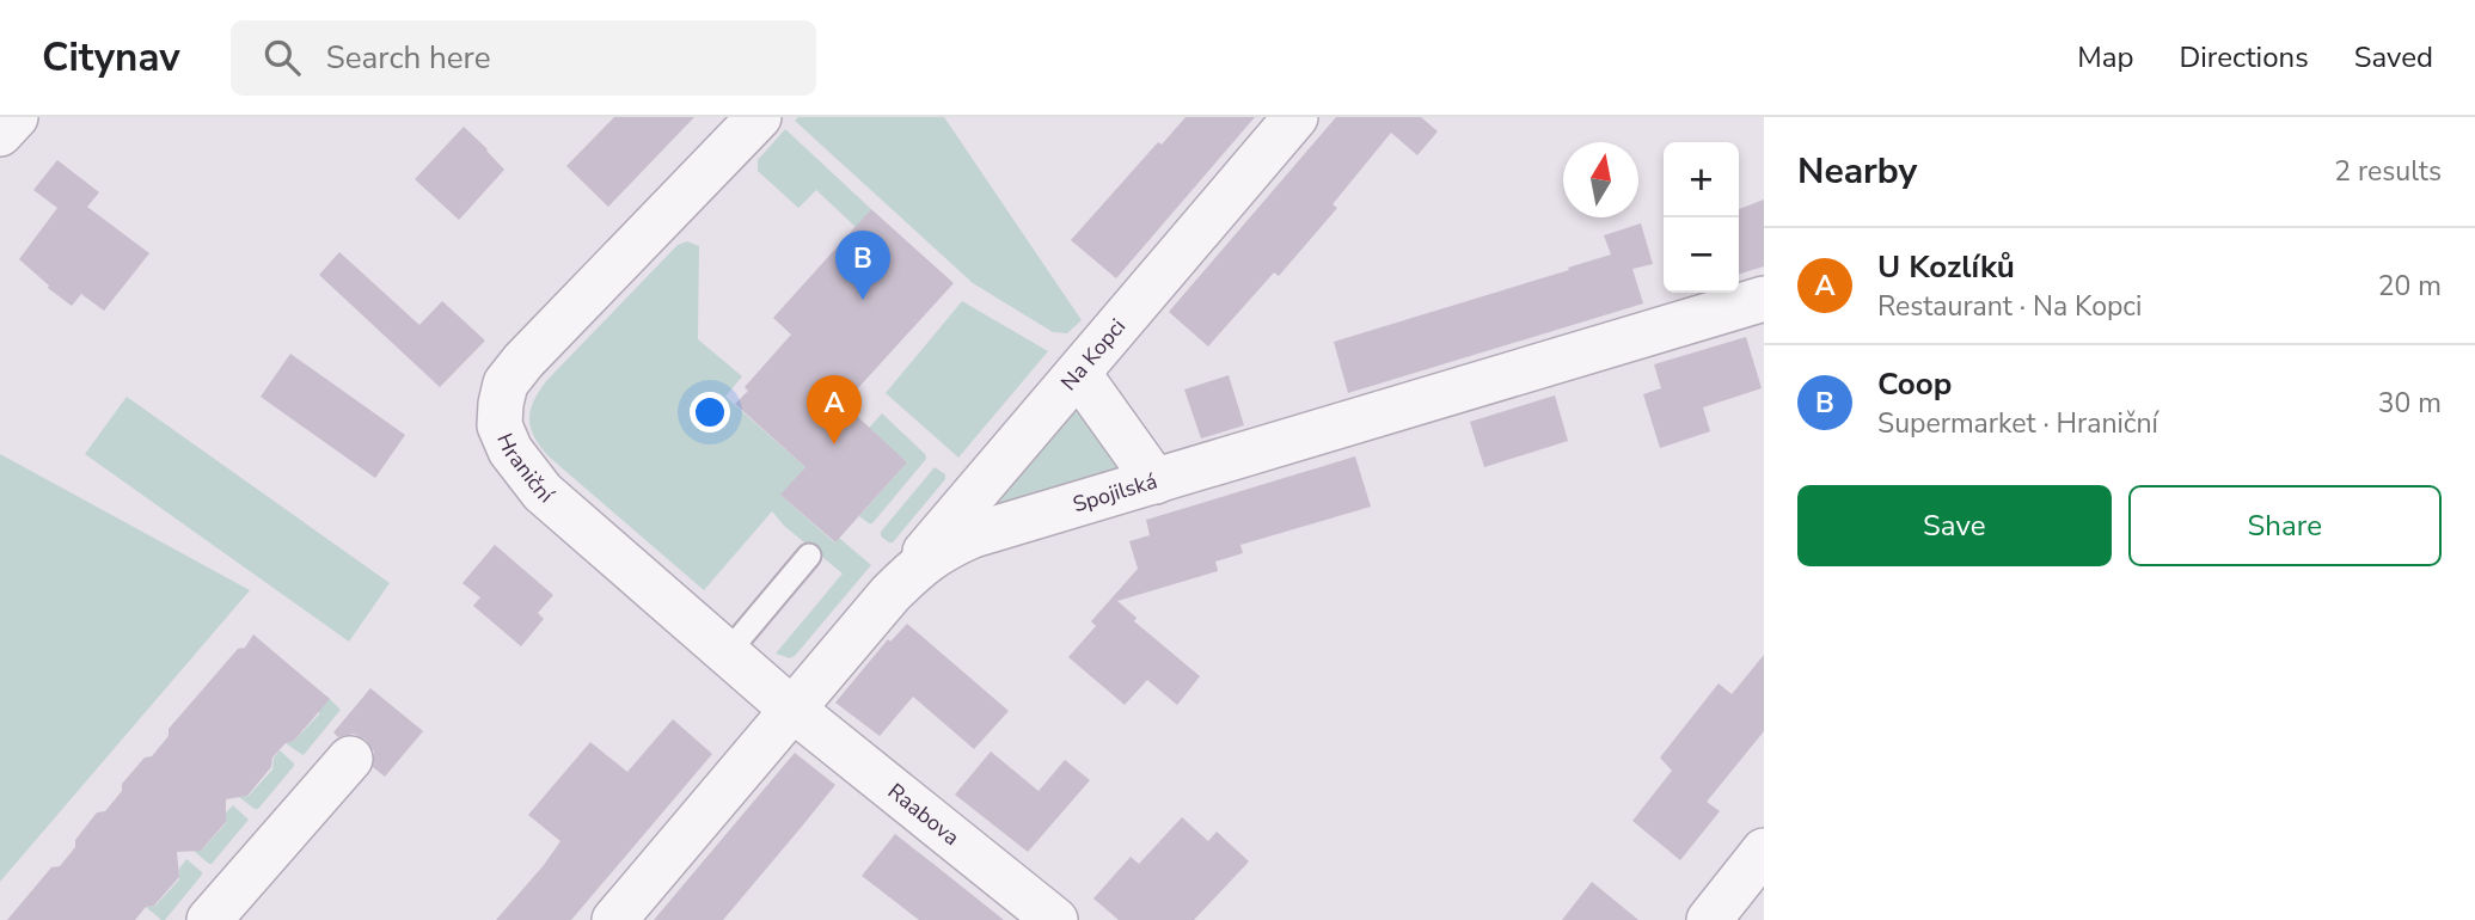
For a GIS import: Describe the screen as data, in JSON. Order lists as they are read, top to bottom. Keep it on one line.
{"streets":{"street":["Na Kopci","Hraniční","Spojilská","Raabova"]},"crossings":[["Na Kopci","Spojilská"],["Hraniční","Spojilská"],["Hraniční","Raabova"],["Spojilská","Raabova"]],"north":"top","page":{"header":"Citynav","search":"Search here","nav":["Map","Directions","Saved"],"heading":["Nearby","2 results"],"map_buttons":["+","−"],"list":[{"mark":"A","name":"U Kozlíků","note":"Restaurant · Na Kopci","value":"20 m"},{"mark":"B","name":"Coop","note":"Supermarket · Hraniční","value":"30 m"}],"pins":["B","A"],"buttons":["Save","Share"]}}
